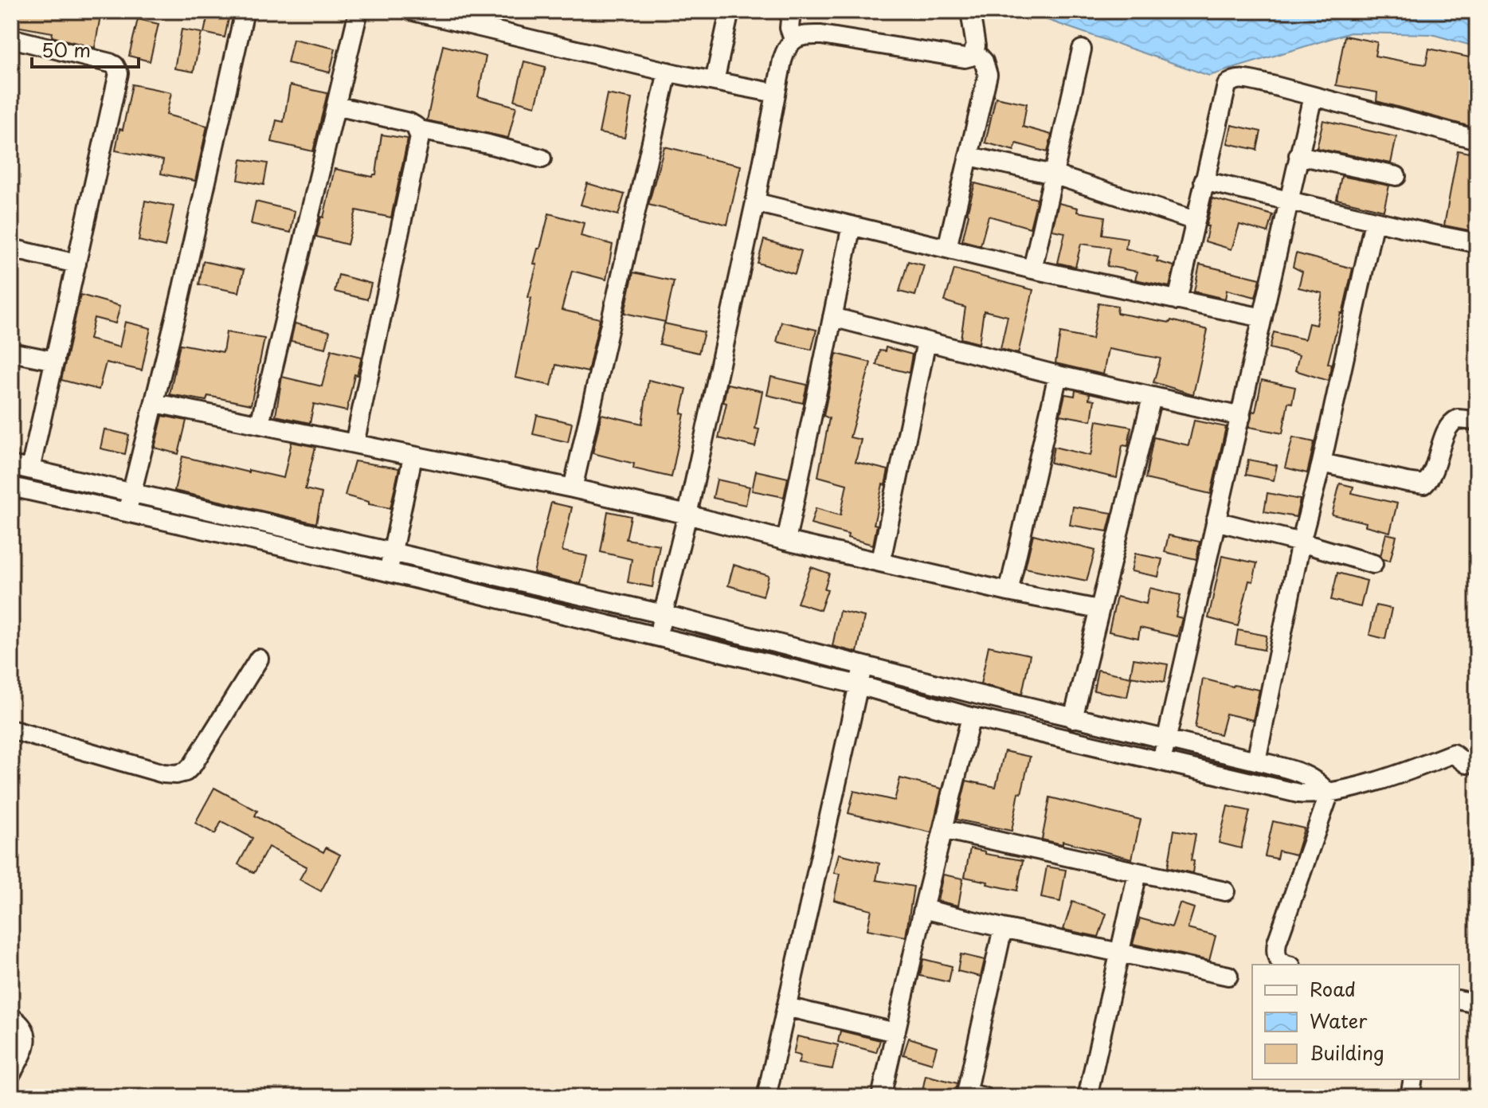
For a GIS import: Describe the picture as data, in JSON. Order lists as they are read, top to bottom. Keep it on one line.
{"legend":["Road","Water","Building"],"scale_bar":"50 m"}
